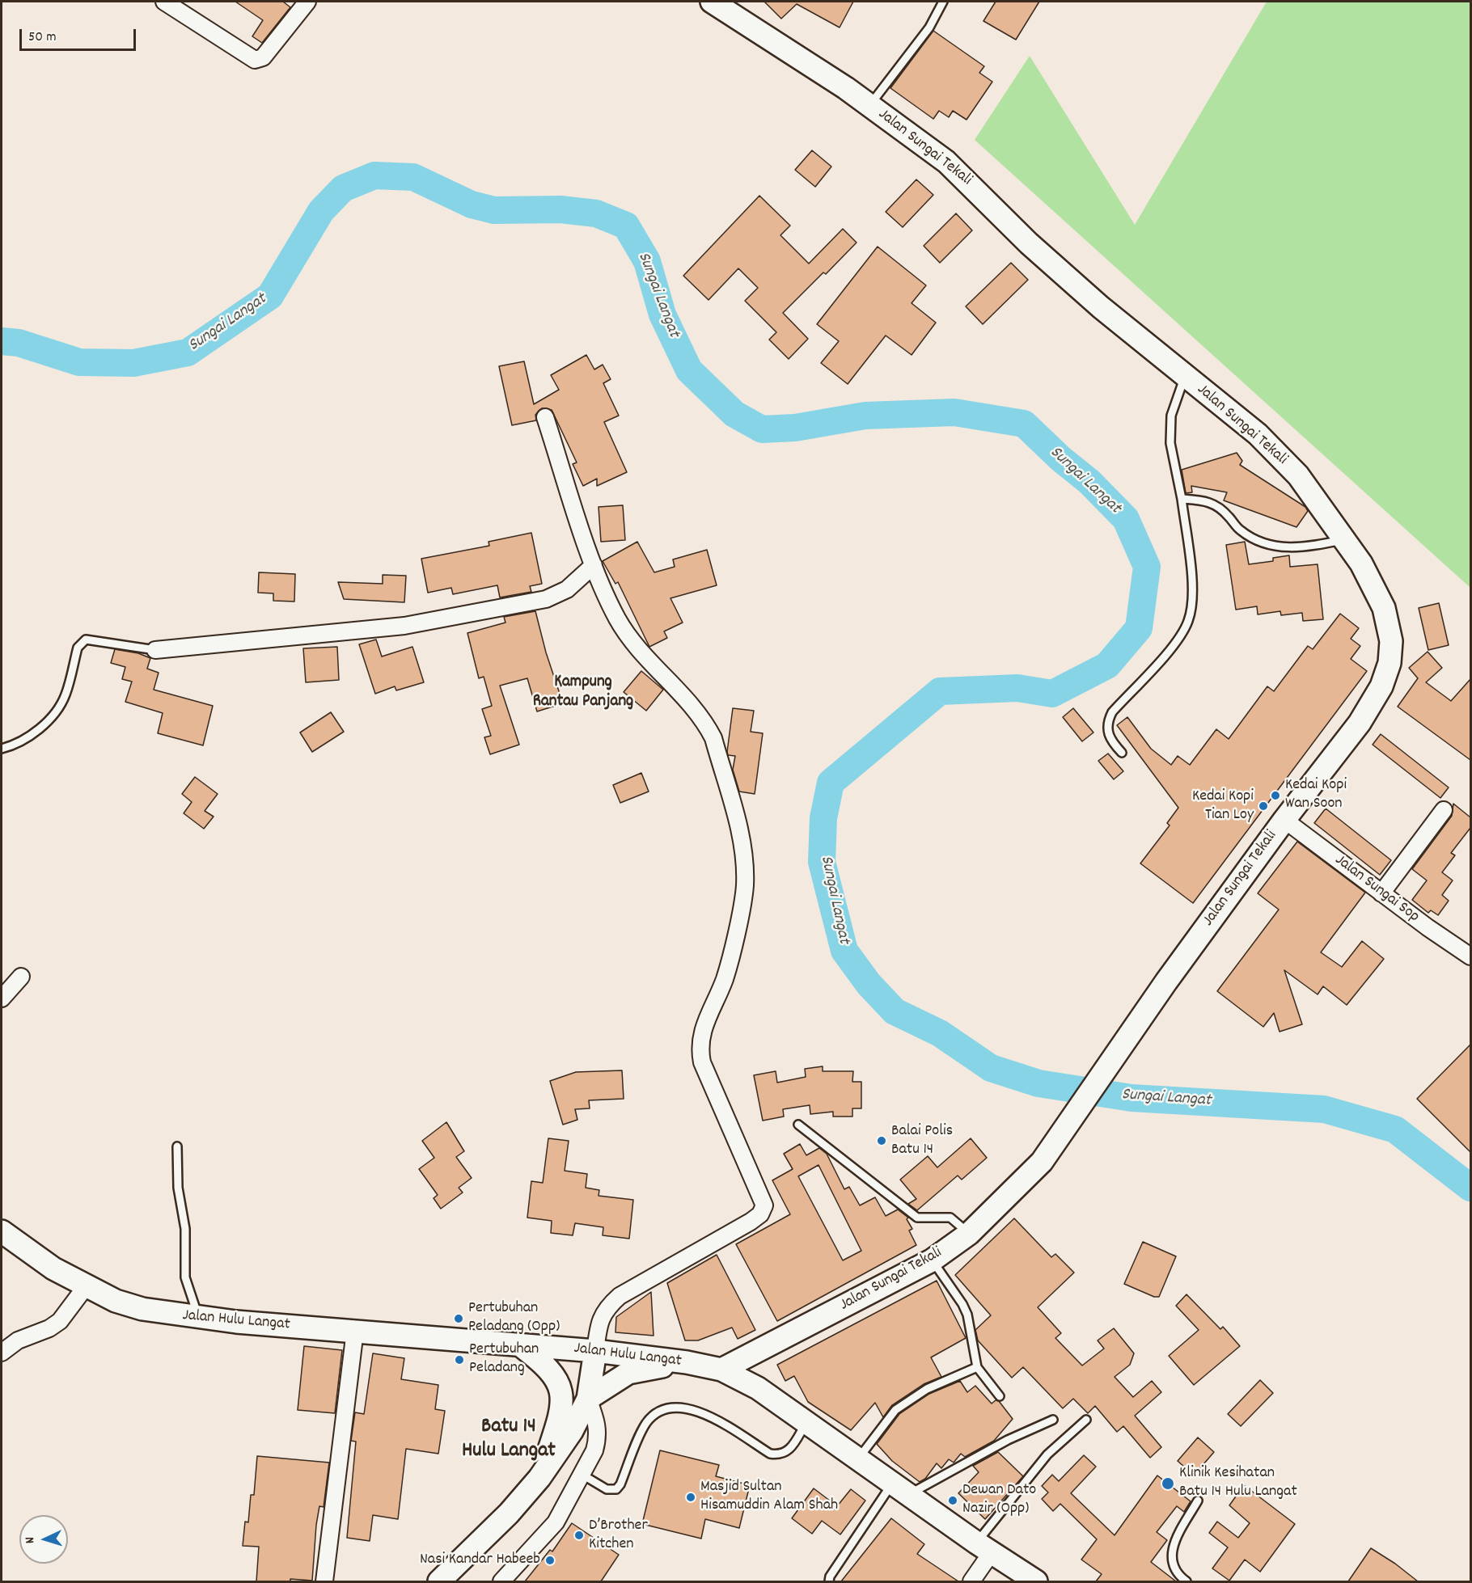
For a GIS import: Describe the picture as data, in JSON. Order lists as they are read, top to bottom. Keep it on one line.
{"streets":{"street":["Jalan Sungai Tekali","Jalan Sungai Sop","Jalan Hulu Langat"]},"crossings":[["Jalan Sungai Tekali","Jalan Sungai Sop"],["Jalan Sungai Tekali","Jalan Hulu Langat"]],"districts":["Kampung Rantau Panjang","Batu 14 Hulu Langat"],"water":["Sungai Langat"],"places":["Kedai Kopi Wan Soon","Kedai Kopi Tian Loy","Balai Polis Batu 14","Pertubuhan Peladang (Opp)","Pertubuhan Peladang","Klinik Kesihatan Batu 14 Hulu Langat","Masjid Sultan Hisamuddin Alam Shah","Dewan Dato Nazir (Opp)","D’Brother Kitchen","Nasi Kandar Habeeb"],"scale_bar":"50 m","north":"left"}
